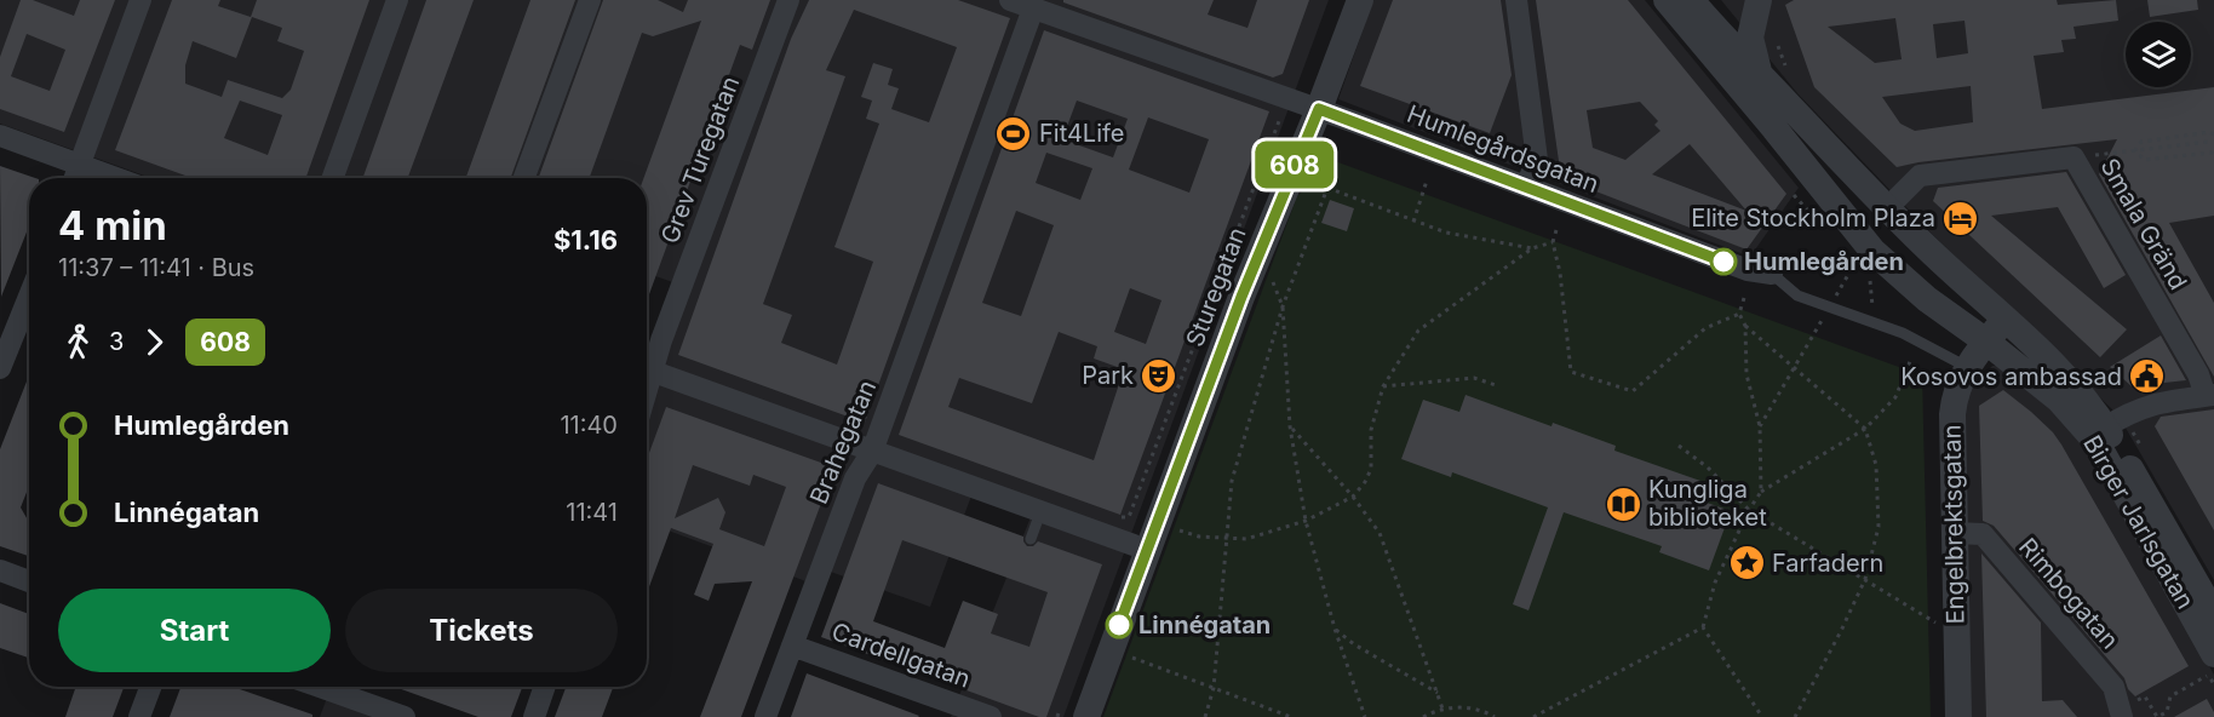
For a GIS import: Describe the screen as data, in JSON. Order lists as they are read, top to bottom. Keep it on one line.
{"streets":{"street":["Humlegårdsgatan","Grev Turegatan","Smala Gränd","Sturegatan","Brahegatan","Birger Jarlsgatan","Engelbrektsgatan","Rimbogatan","Cardellgatan"]},"crossings":[["Humlegårdsgatan","Sturegatan"],["Humlegårdsgatan","Brahegatan"],["Humlegårdsgatan","Engelbrektsgatan"],["Brahegatan","Cardellgatan"],["Birger Jarlsgatan","Engelbrektsgatan"],["Engelbrektsgatan","Rimbogatan"]],"places":{"sports":["Fit4Life"],"hotel":["Elite Stockholm Plaza"],"other":["Humlegården","Linnégatan"],"theatre":["Park"],"public building":["Kosovos ambassad"],"library":["Kungliga biblioteket"],"place":["Farfadern"]},"lines":["bus line 608"],"page":{"on_map":"608","heading":["4 min","11:37 – 11:41 · Bus","$1.16"],"legs":["3","608"],"list":[{"name":"Humlegården","value":"11:40"},{"name":"Linnégatan","value":"11:41"}],"buttons":["Start","Tickets"]}}
